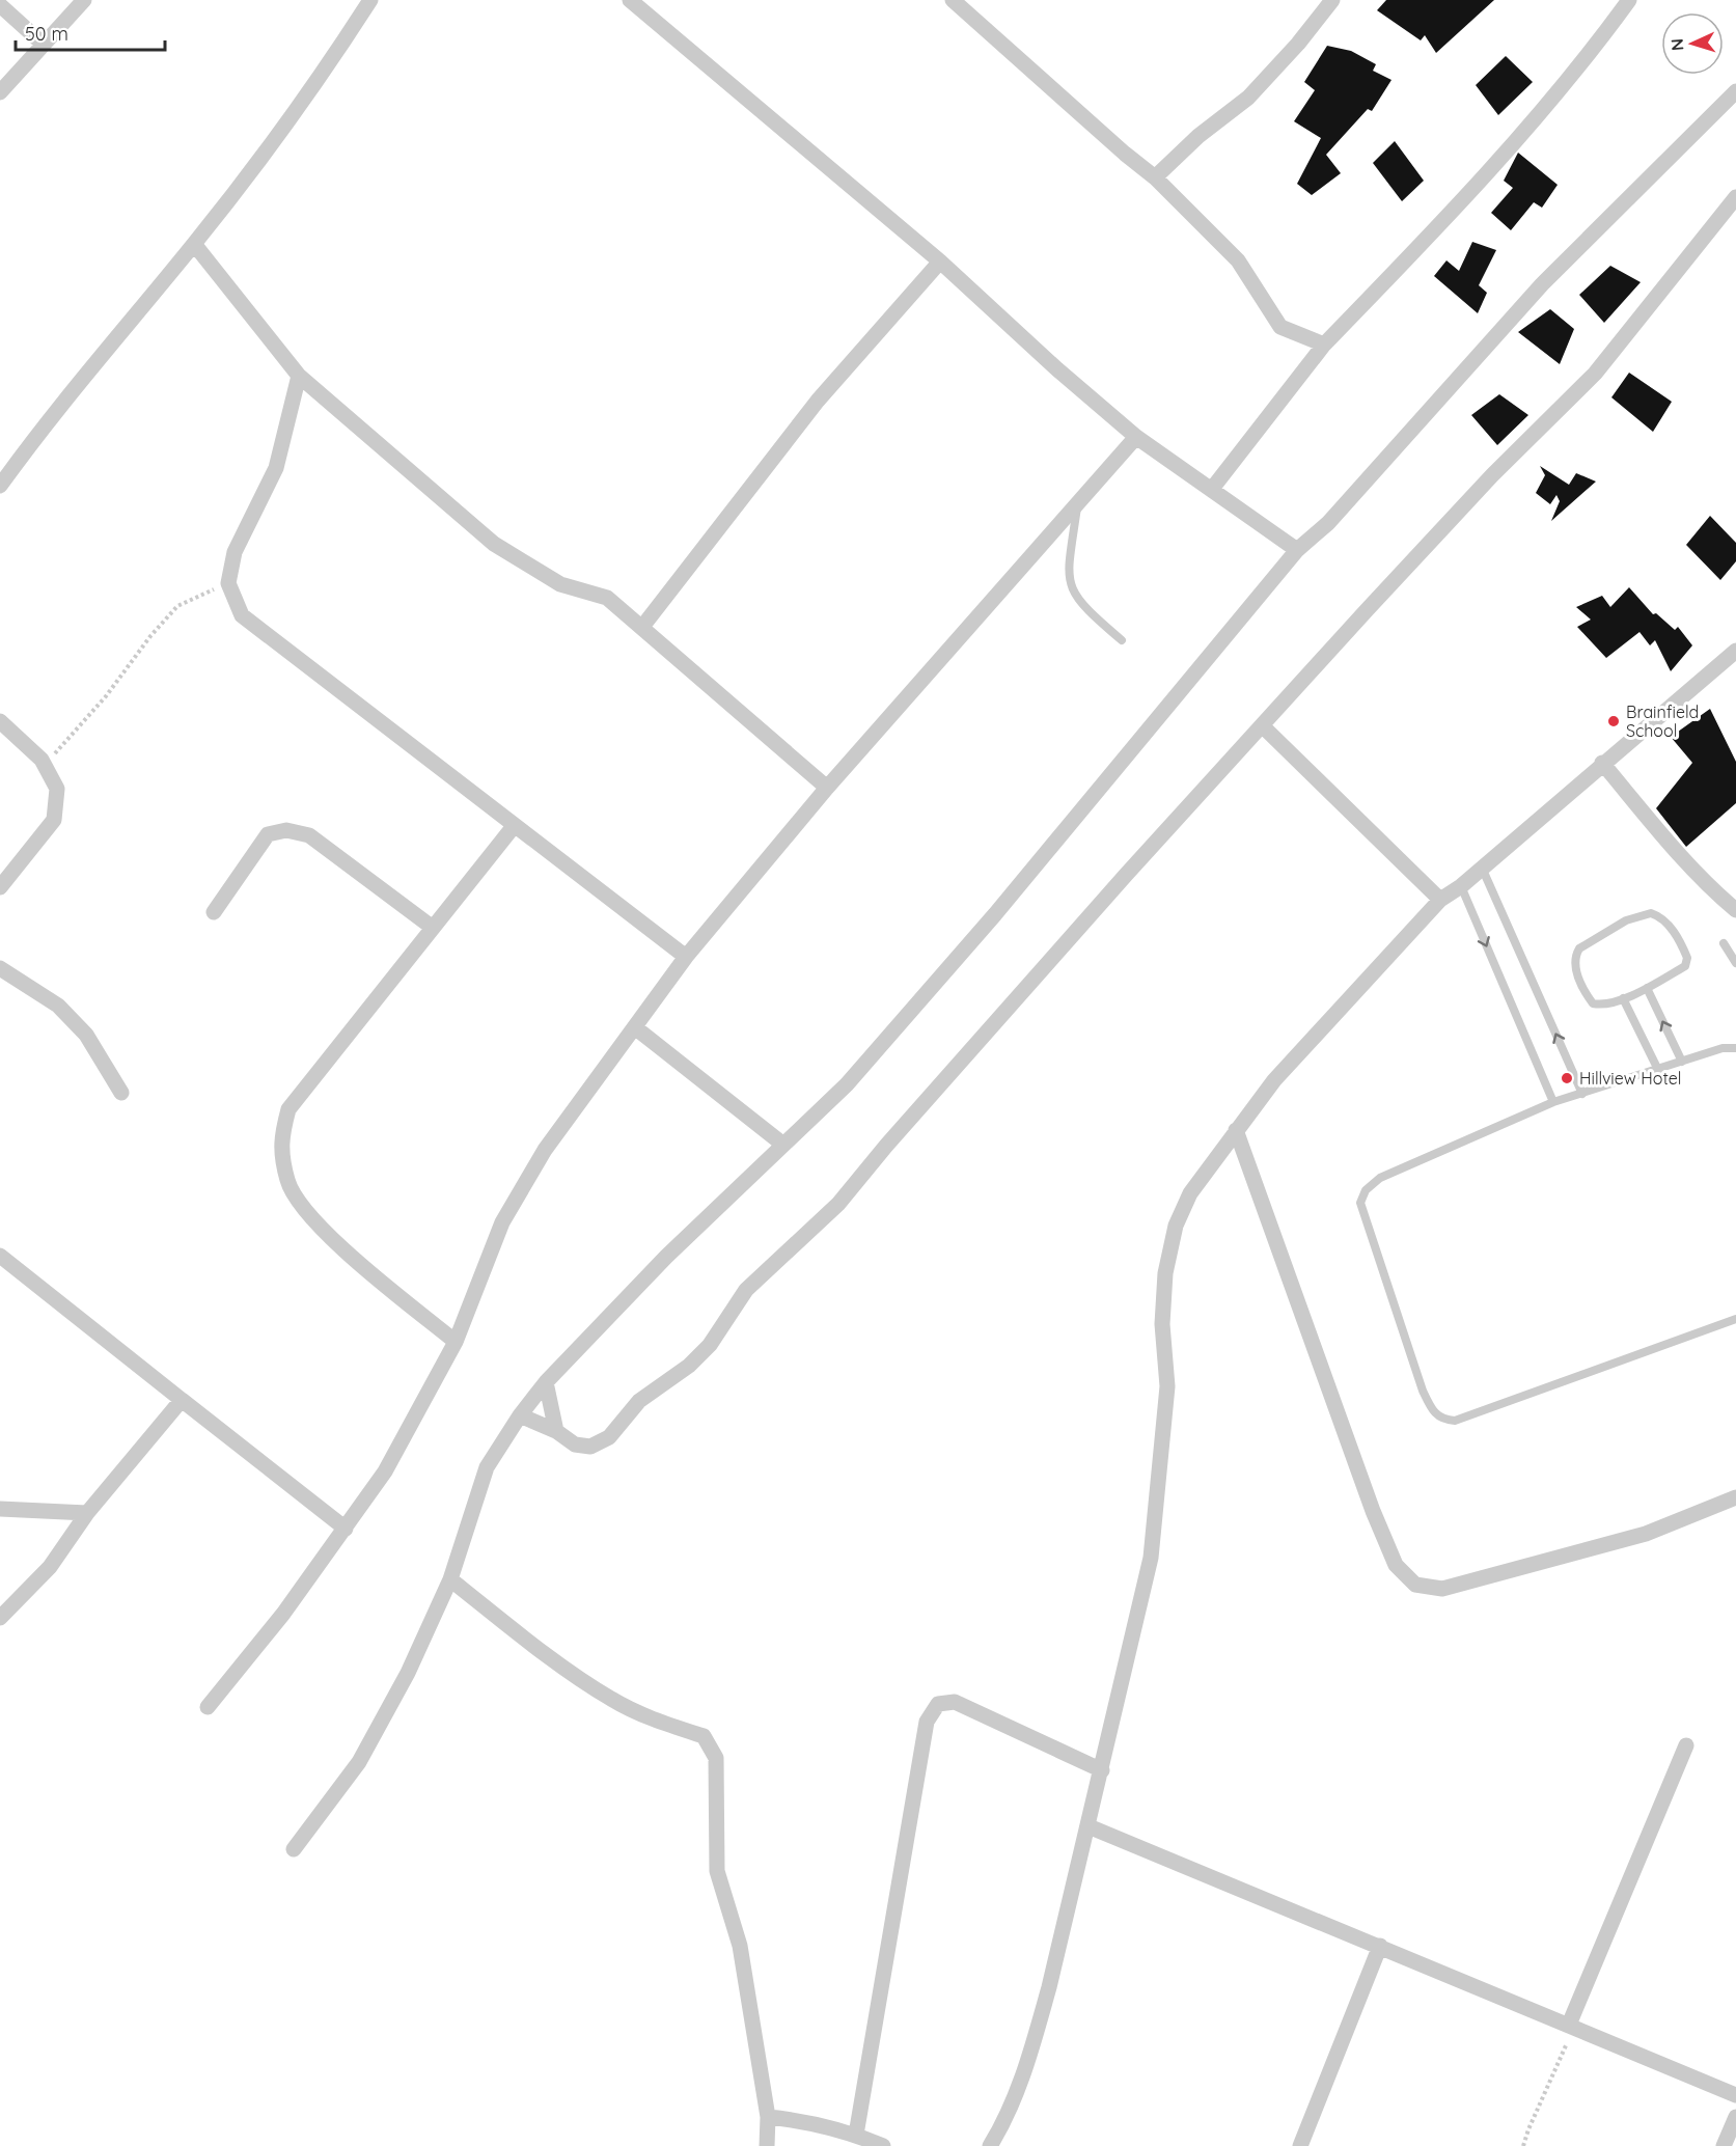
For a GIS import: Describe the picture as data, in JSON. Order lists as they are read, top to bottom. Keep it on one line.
{"places":["Brainfield School","Hillview Hotel"],"scale_bar":"50 m","north":"left"}
